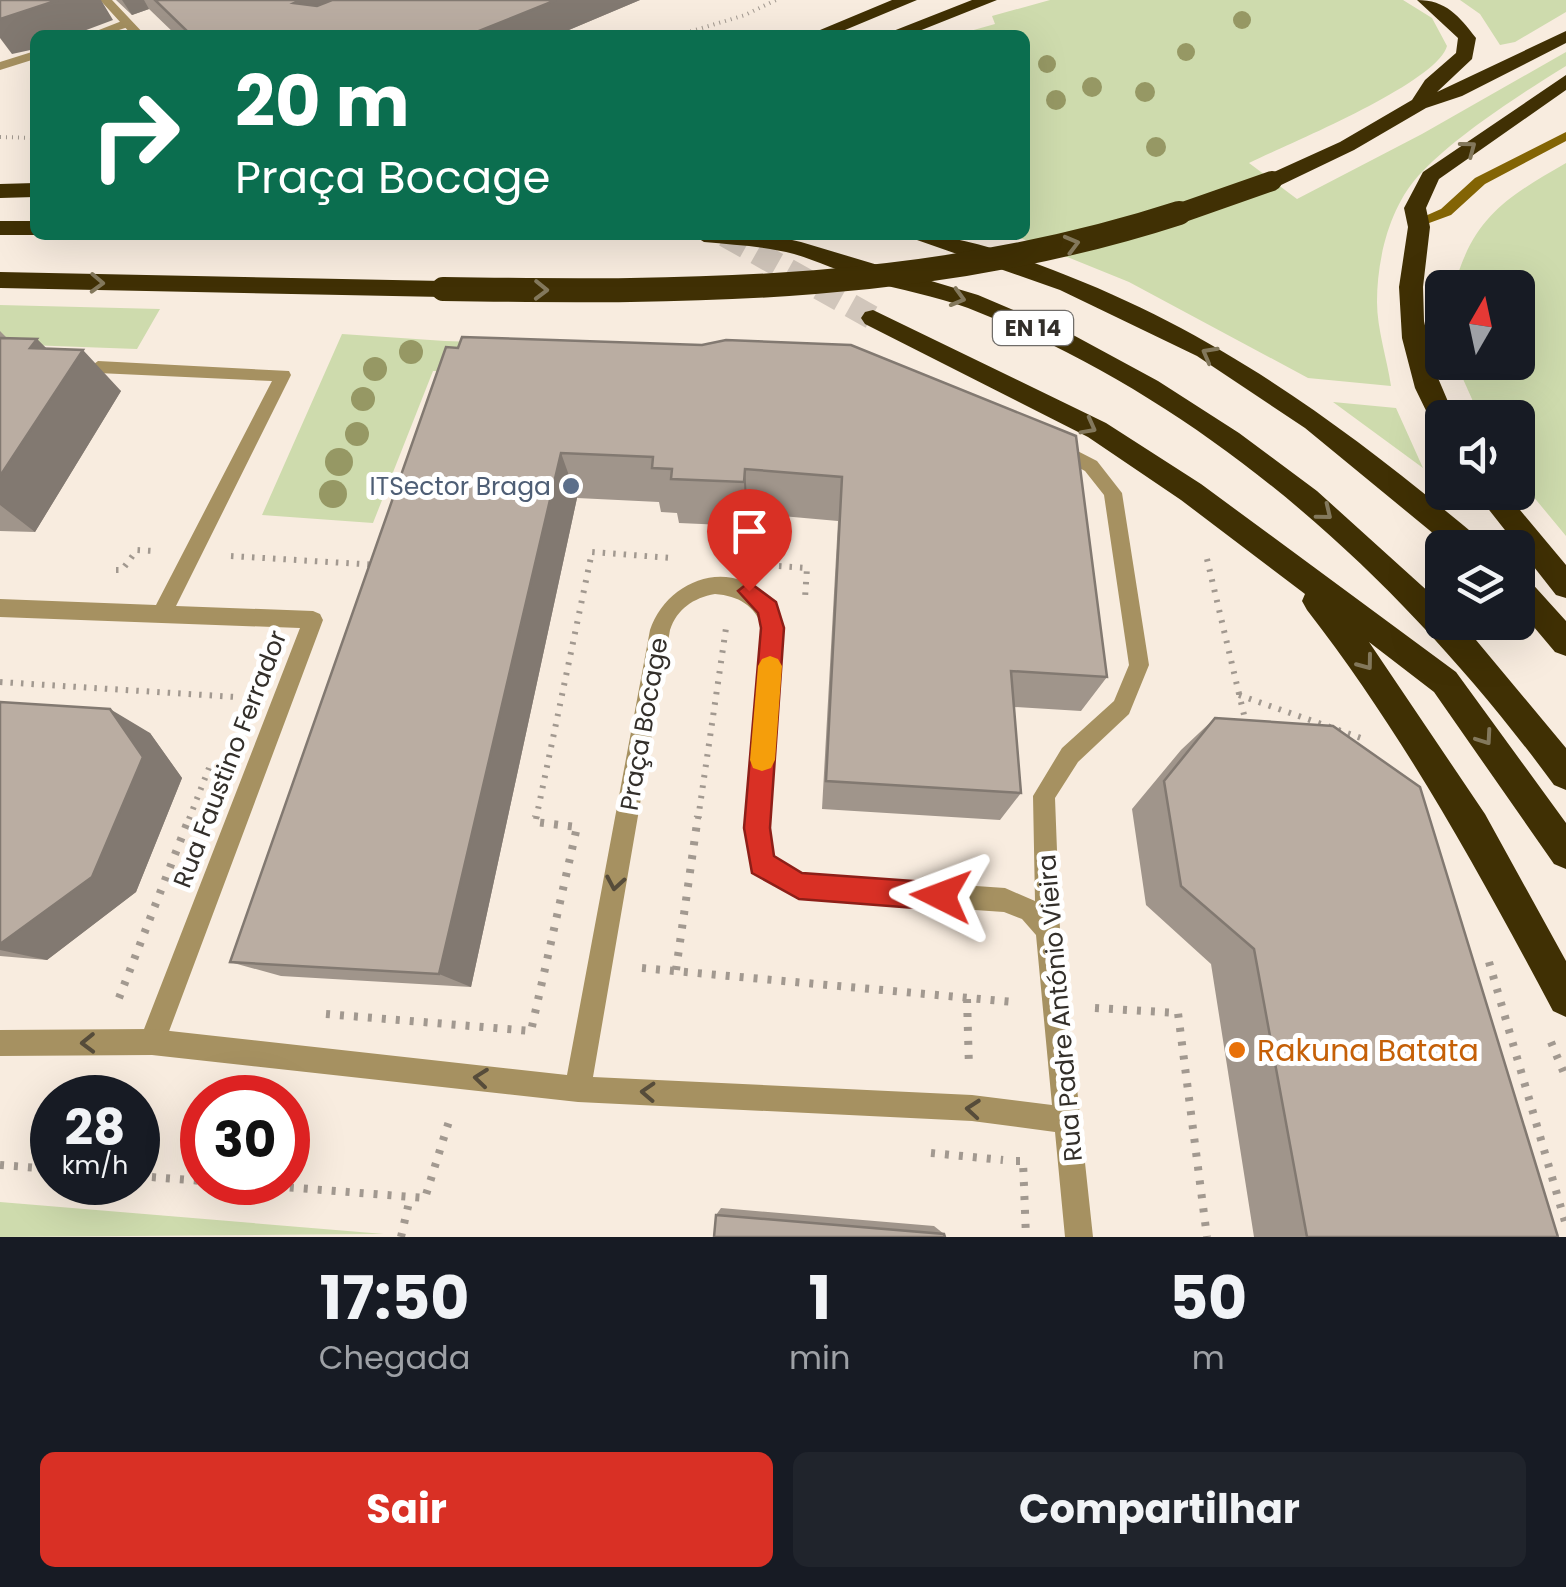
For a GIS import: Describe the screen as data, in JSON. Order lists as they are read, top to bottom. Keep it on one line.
{"streets":{"highway":["EN 14"],"street":["Praça Bocage","Rua Faustino Ferrador","Rua Padre António Vieira"]},"one_way":["Praça Bocage"],"places":["ITSector Braga","Rakuna Batata"],"north":"top","page":{"turn":["20 m","Praça Bocage"],"speed":"28 km/h","limit":"30","eta":["17:50","Chegada","1","min","50","m"],"buttons":["Sair","Compartilhar"]}}
